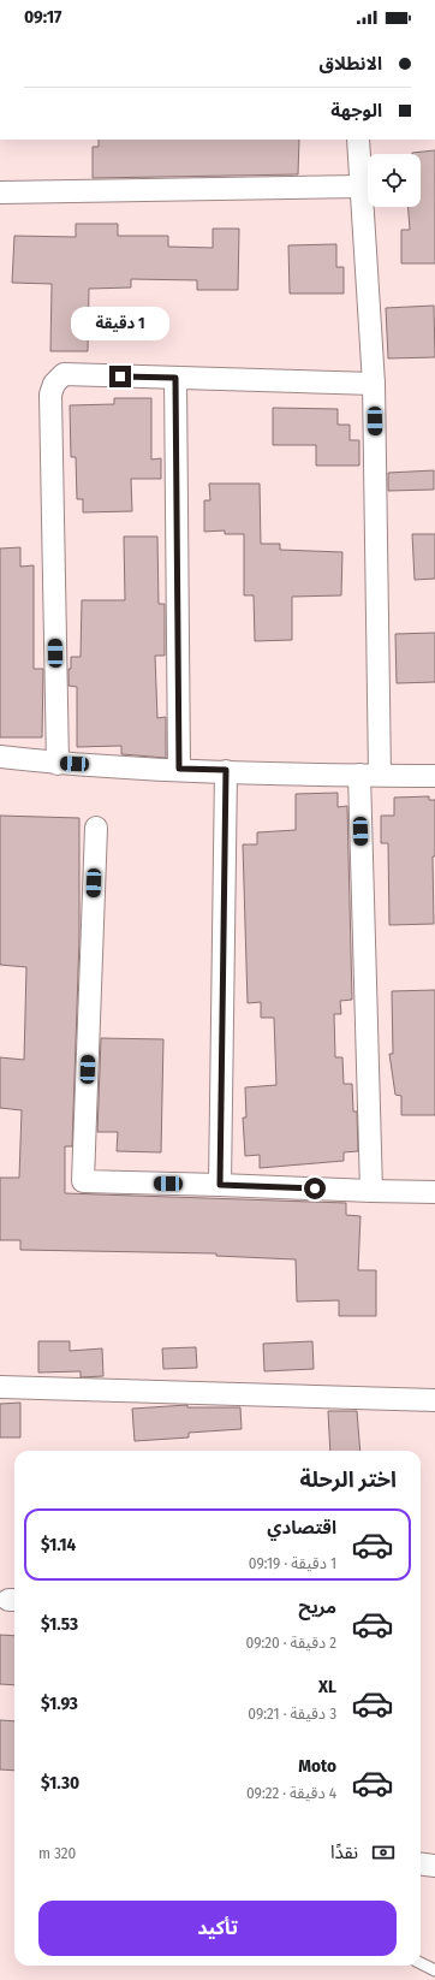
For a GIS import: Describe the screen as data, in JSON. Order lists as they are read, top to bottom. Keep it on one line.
{"page":{"status":"09:17","banner":["الانطلاق","الوجهة"],"bubble":"1 دقيقة","heading":"اختر الرحلة","list":[{"name":"اقتصادي","note":"1 دقيقة · 09:19","value":"$1.14"},{"name":"مريح","note":"2 دقيقة · 09:20","value":"$1.53"},{"name":"XL","note":"3 دقيقة · 09:21","value":"$1.93"},{"name":"Moto","note":"4 دقيقة · 09:22","value":"$1.30"}],"pay":["نقدًا","320 m"],"buttons":"تأكيد"}}
